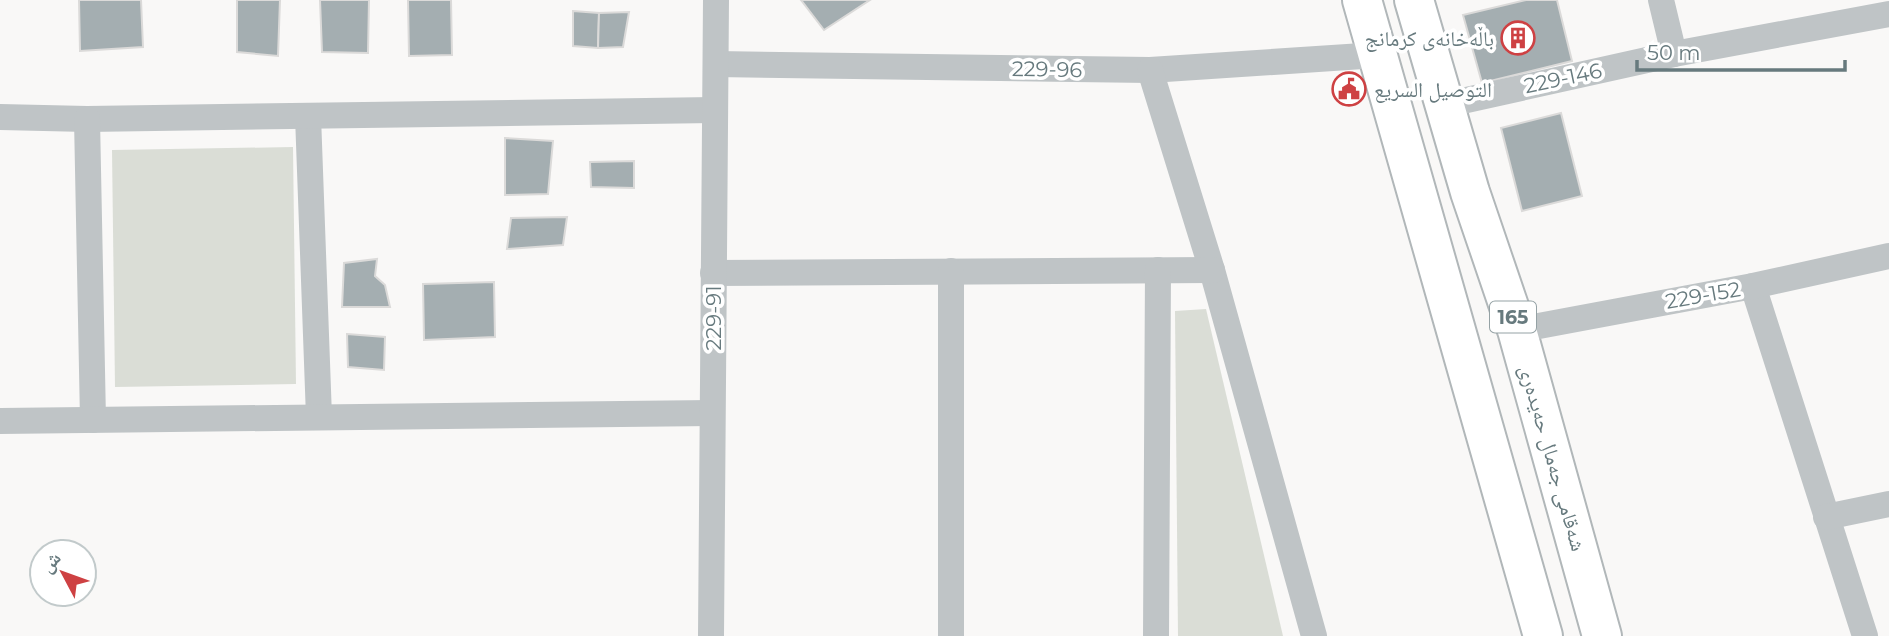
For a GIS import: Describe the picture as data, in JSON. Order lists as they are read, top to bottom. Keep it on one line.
{"streets":{"main road":["165","شەقامی جەمال حەیدەری"],"street":["229-96","229-146","229-152","229-91"]},"crossings":[["229-96","229-91"],["229-146","شەقامی جەمال حەیدەری"],["229-152","شەقامی جەمال حەیدەری"]],"places":{"building":["باڵەخانەی کرمانج"],"public building":["التوصيل السريع"]},"scale_bar":"50 m","north":"top left"}
